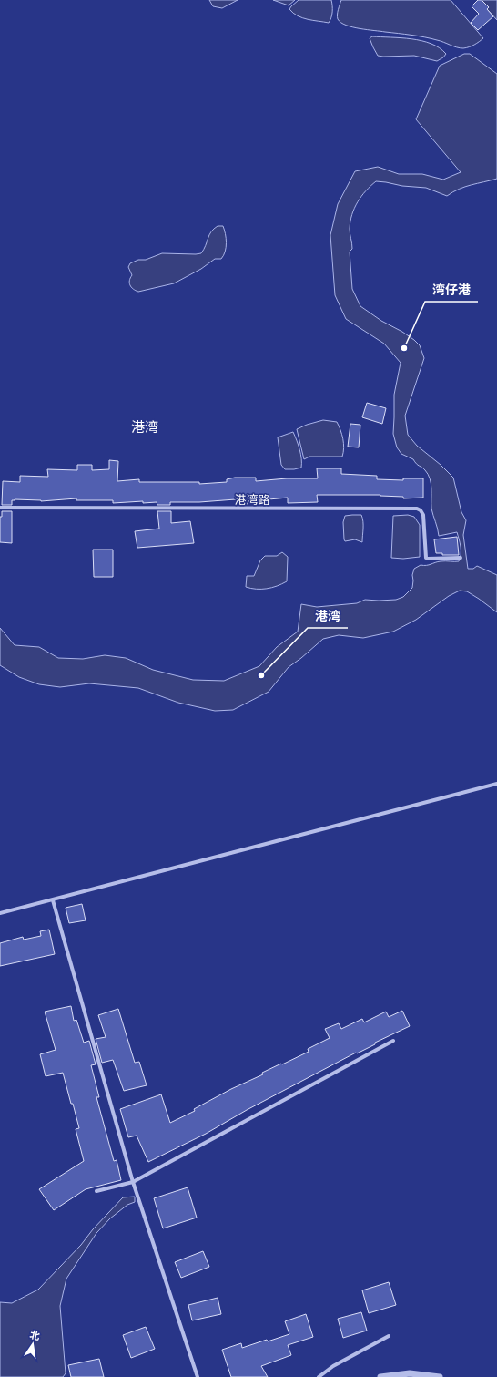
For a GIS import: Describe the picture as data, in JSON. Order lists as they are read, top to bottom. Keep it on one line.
{"streets":{"street":["港湾路"]},"districts":["港湾"],"places":["湾仔港","港湾"],"north":"top"}
